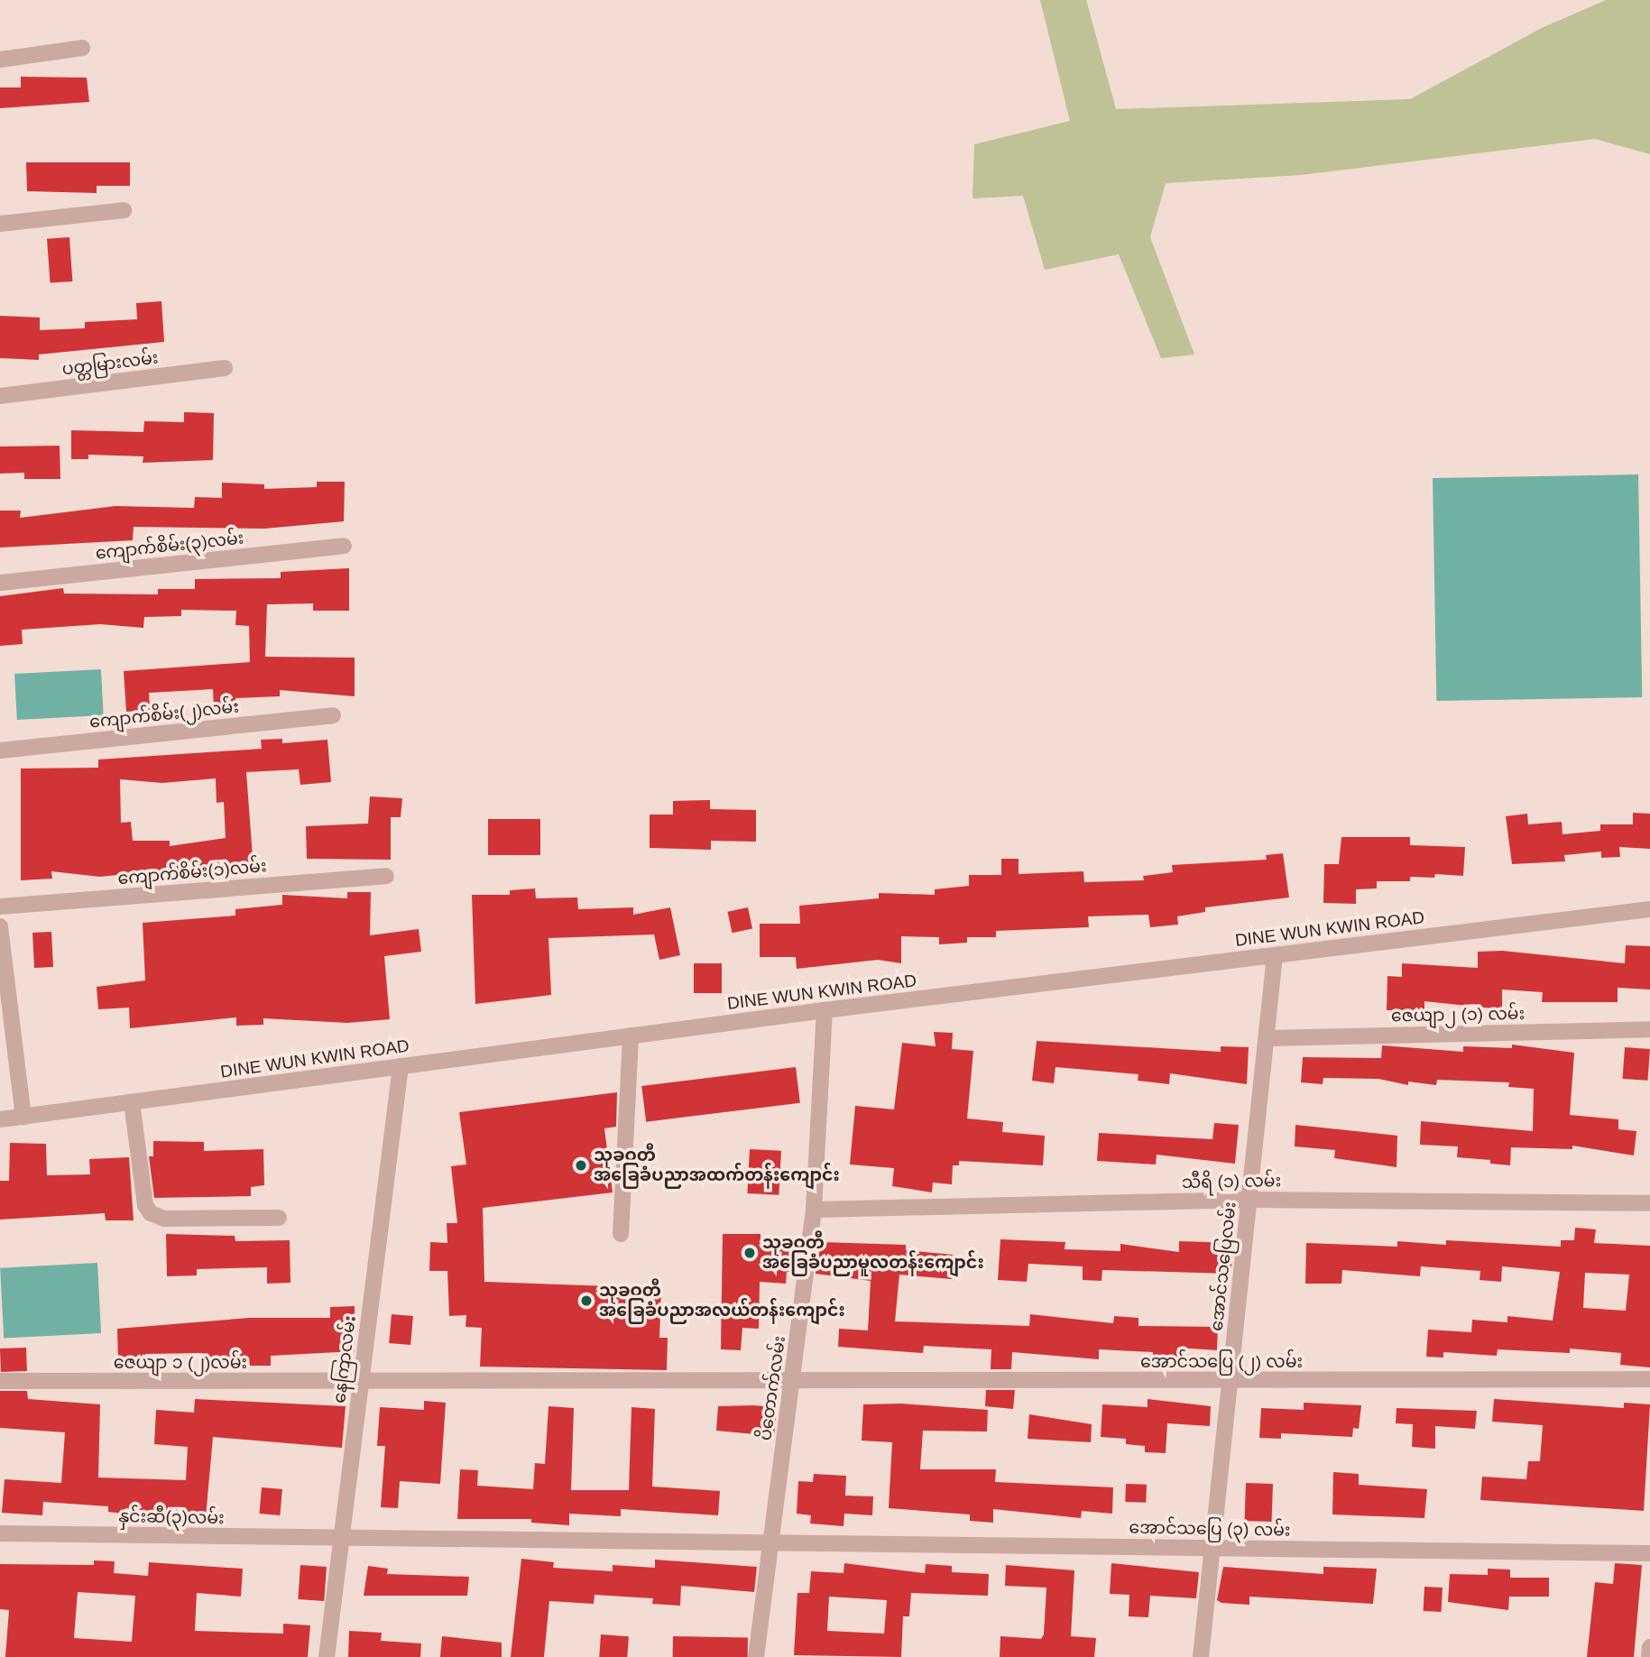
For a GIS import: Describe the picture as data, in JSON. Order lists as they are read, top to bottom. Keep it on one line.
{"streets":{"street":["ပတ္တမြားလမ်း","ကျောက်စိမ်း(၃)လမ်း","ကျောက်စိမ်း(၂)လမ်း","ကျောက်စိမ်း(၁)လမ်း","DINE WUN KWIN ROAD","ဇေယျာ၂ (၁) လမ်း","သီရိ (၁) လမ်း","အောင်သပြေလမ်း","နေကြာလမ်း","အောင်သပြေ (၂) လမ်း","ဇေယျာ ၁ (၂)လမ်း","ပိတောက်လမ်း","နှင်းဆီ(၃)လမ်း","အောင်သပြေ (၃) လမ်း"]},"crossings":[["DINE WUN KWIN ROAD","အောင်သပြေလမ်း"],["DINE WUN KWIN ROAD","နေကြာလမ်း"],["DINE WUN KWIN ROAD","ပိတောက်လမ်း"],["ဇေယျာ၂ (၁) လမ်း","အောင်သပြေလမ်း"],["သီရိ (၁) လမ်း","အောင်သပြေလမ်း"],["သီရိ (၁) လမ်း","ပိတောက်လမ်း"],["အောင်သပြေလမ်း","အောင်သပြေ (၂) လမ်း"],["အောင်သပြေလမ်း","အောင်သပြေ (၃) လမ်း"],["နေကြာလမ်း","ဇေယျာ ၁ (၂)လမ်း"],["နေကြာလမ်း","နှင်းဆီ(၃)လမ်း"],["အောင်သပြေ (၂) လမ်း","ဇေယျာ ၁ (၂)လမ်း"],["အောင်သပြေ (၂) လမ်း","ပိတောက်လမ်း"],["ဇေယျာ ၁ (၂)လမ်း","ပိတောက်လမ်း"],["ပိတောက်လမ်း","နှင်းဆီ(၃)လမ်း"],["ပိတောက်လမ်း","အောင်သပြေ (၃) လမ်း"],["နှင်းဆီ(၃)လမ်း","အောင်သပြေ (၃) လမ်း"]],"places":["သုခဝတီ အခြေခံပညာအထက်တန်းကျောင်း","သုခဝတီ အခြေခံပညာမူလတန်းကျောင်း","သုခဝတီ အခြေခံပညာအလယ်တန်းကျောင်း"]}
